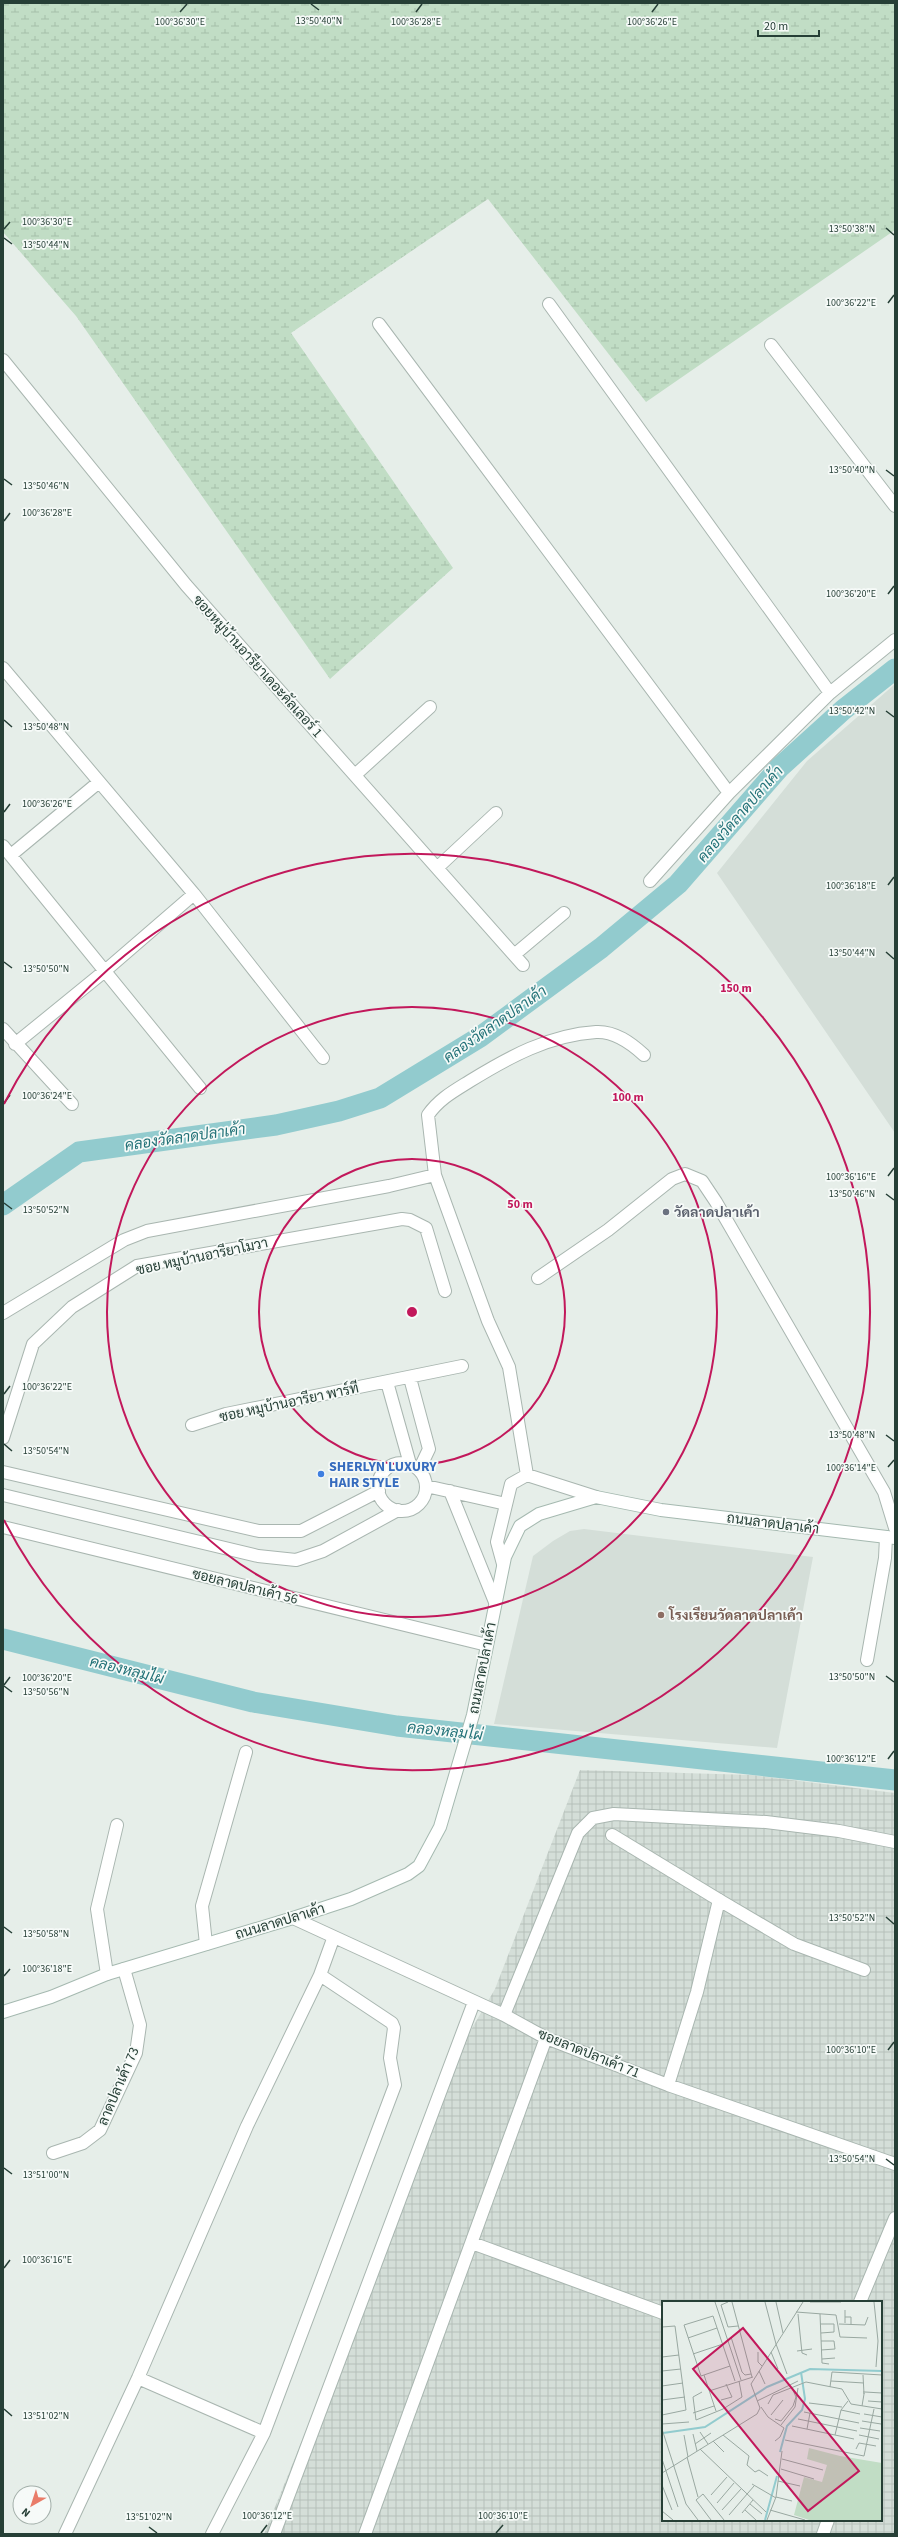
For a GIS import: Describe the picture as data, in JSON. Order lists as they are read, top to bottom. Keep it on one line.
{"streets":{"street":["ซอยหมู่บ้านอารียาเดอะคัลเลอร์ 1","ซอย หมูบ้านอารียาโมวา","ซอย หมูบ้านอารียา พาร์ที","ถนนลาดปลาเค้า","ซอยลาดปลาเค้า 56","ซอยลาดปลาเค้า 71","ลาดปลาเค้า 73"]},"crossings":[["ถนนลาดปลาเค้า","ซอยลาดปลาเค้า 56"],["ถนนลาดปลาเค้า","ซอยลาดปลาเค้า 71"],["ถนนลาดปลาเค้า","ลาดปลาเค้า 73"]],"water":["คลองวัดลาดปลาเค้า","คลองหลุมไผ่"],"places":["วัดลาดปลาเค้า","SHERLYN LUXURY HAIR STYLE","โรงเรียนวัดลาดปลาเค้า"],"scale_bar":"20 m","north":"bottom left","coordinates":["13°50'40\"N","100°36'30\"E","100°36'28\"E","100°36'26\"E","13°50'38\"N","13°50'44\"N","100°36'22\"E","13°50'46\"N","100°36'20\"E","13°50'42\"N","13°50'48\"N","100°36'18\"E","13°50'50\"N","100°36'24\"E","100°36'16\"E","13°50'52\"N","13°50'54\"N","100°36'14\"E","13°50'56\"N","100°36'12\"E","13°50'58\"N","100°36'10\"E","13°51'00\"N","13°51'02\"N"],"rings":["150 m","100 m","50 m"]}
